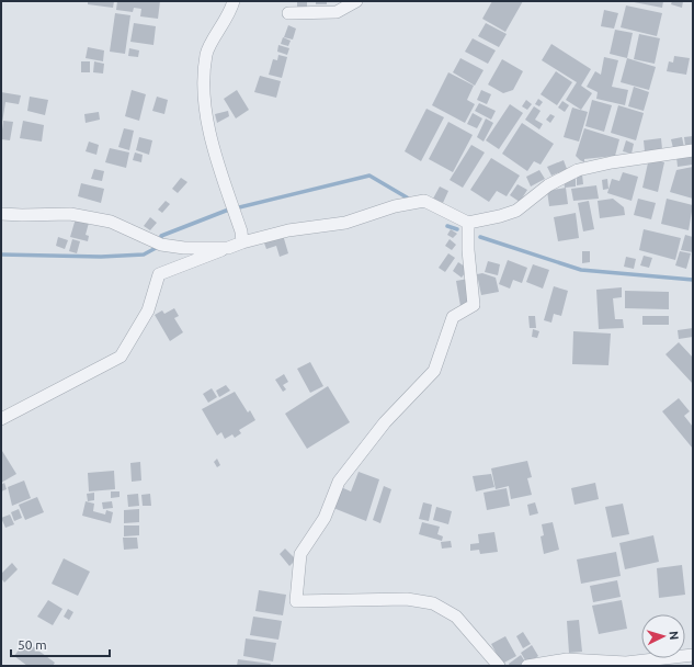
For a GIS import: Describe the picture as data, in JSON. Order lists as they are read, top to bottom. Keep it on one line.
{"scale_bar":"50 m","north":"right"}
